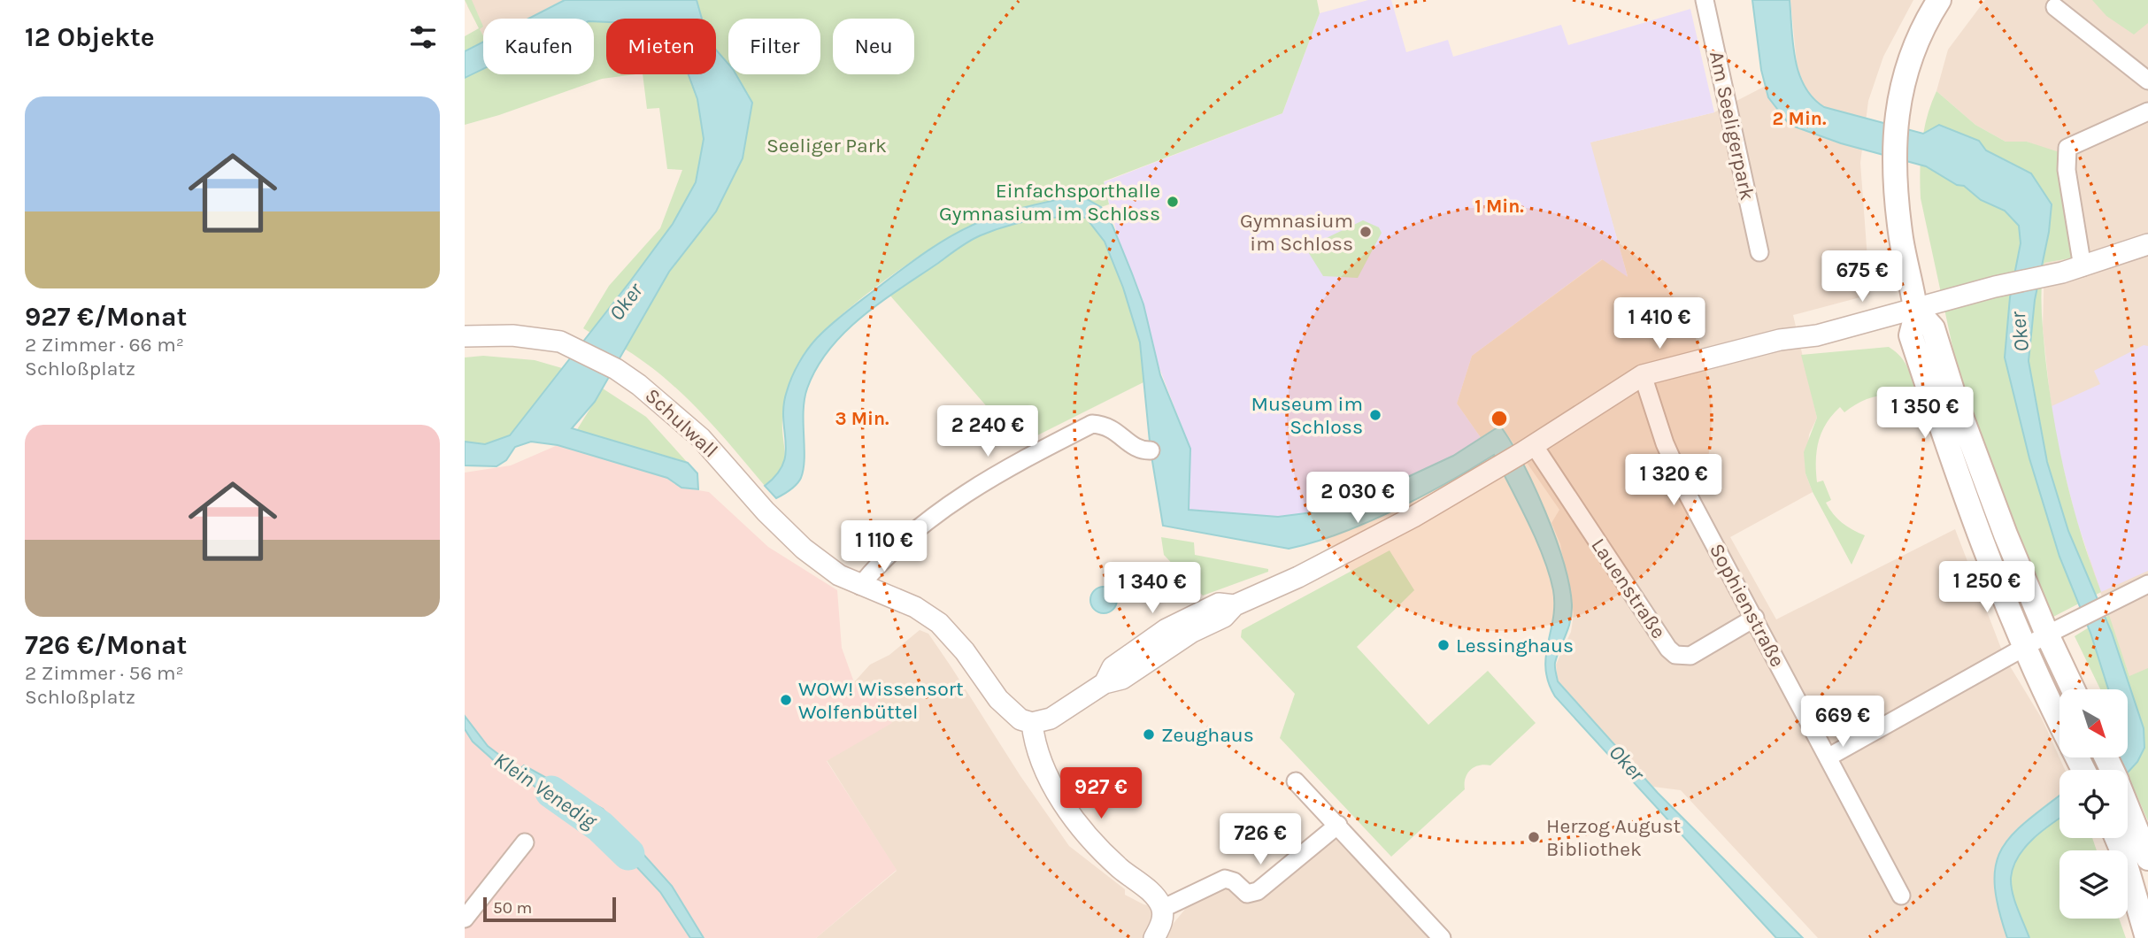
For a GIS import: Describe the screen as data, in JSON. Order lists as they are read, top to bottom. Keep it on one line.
{"streets":{"street":["Am Seeligerpark","Schulwall","Lauenstraße","Sophienstraße"]},"crossings":[["Lauenstraße","Sophienstraße"]],"water":["Oker","Klein Venedig"],"parks":["Seeliger Park"],"places":["Einfachsporthalle Gymnasium im Schloss","Gymnasium im Schloss","Museum im Schloss","Lessinghaus","WOW! Wissensort Wolfenbüttel","Zeughaus","Herzog August Bibliothek"],"scale_bar":"50 m","north":"bottom right","page":{"heading":"12 Objekte","chip":["Kaufen","Mieten","Filter","Neu"],"list":[{"name":"927 €/Monat","note":"2 Zimmer · 66 m² · Schloßplatz"},{"name":"726 €/Monat","note":"2 Zimmer · 56 m² · Schloßplatz"}],"price":["675 €","1 410 €","1 350 €","2 240 €","1 320 €","2 030 €","1 110 €","1 250 €","1 340 €","669 €","927 €","726 €"],"scale":"50 m"},"rings":["2 Min.","1 Min.","3 Min."]}
